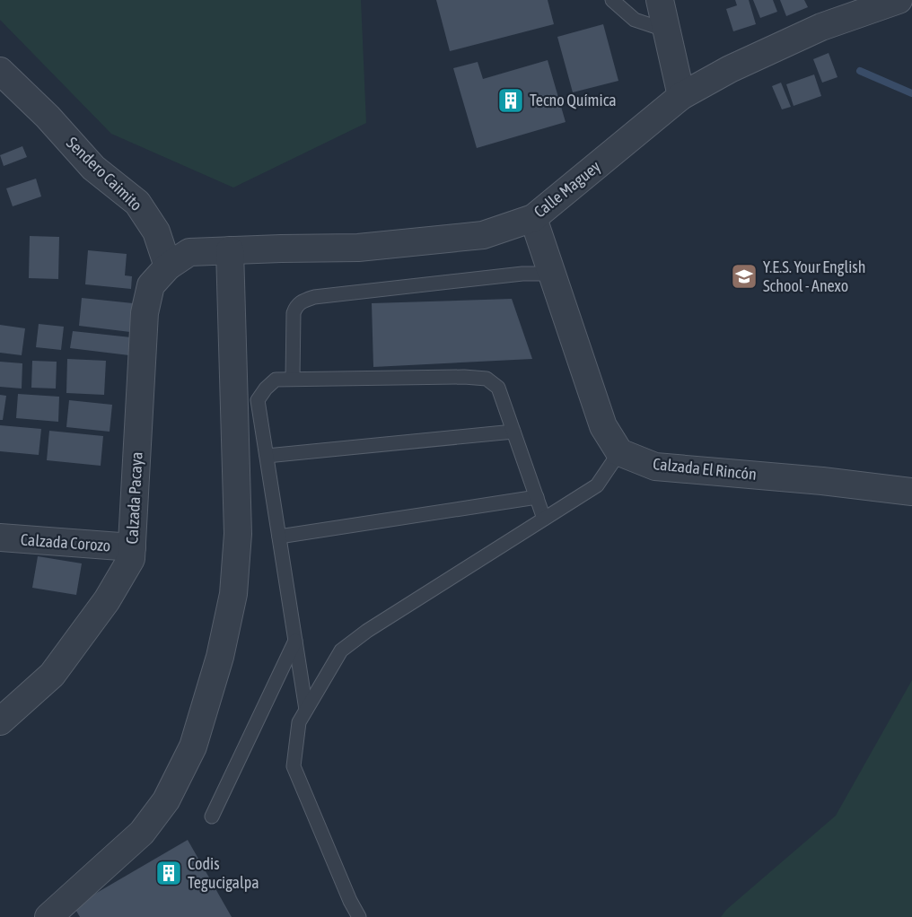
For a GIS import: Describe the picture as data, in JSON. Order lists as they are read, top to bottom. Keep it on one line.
{"streets":{"street":["Sendero Caimito","Calle Maguey","Calzada El Rincón","Calzada Pacaya","Calzada Corozo"]},"crossings":[["Sendero Caimito","Calle Maguey"],["Sendero Caimito","Calzada Pacaya"],["Calle Maguey","Calzada Pacaya"],["Calzada Pacaya","Calzada Corozo"]],"places":{"building":["Tecno Química","Codis Tegucigalpa"],"school or university":["Y.E.S. Your English School - Anexo"]}}
